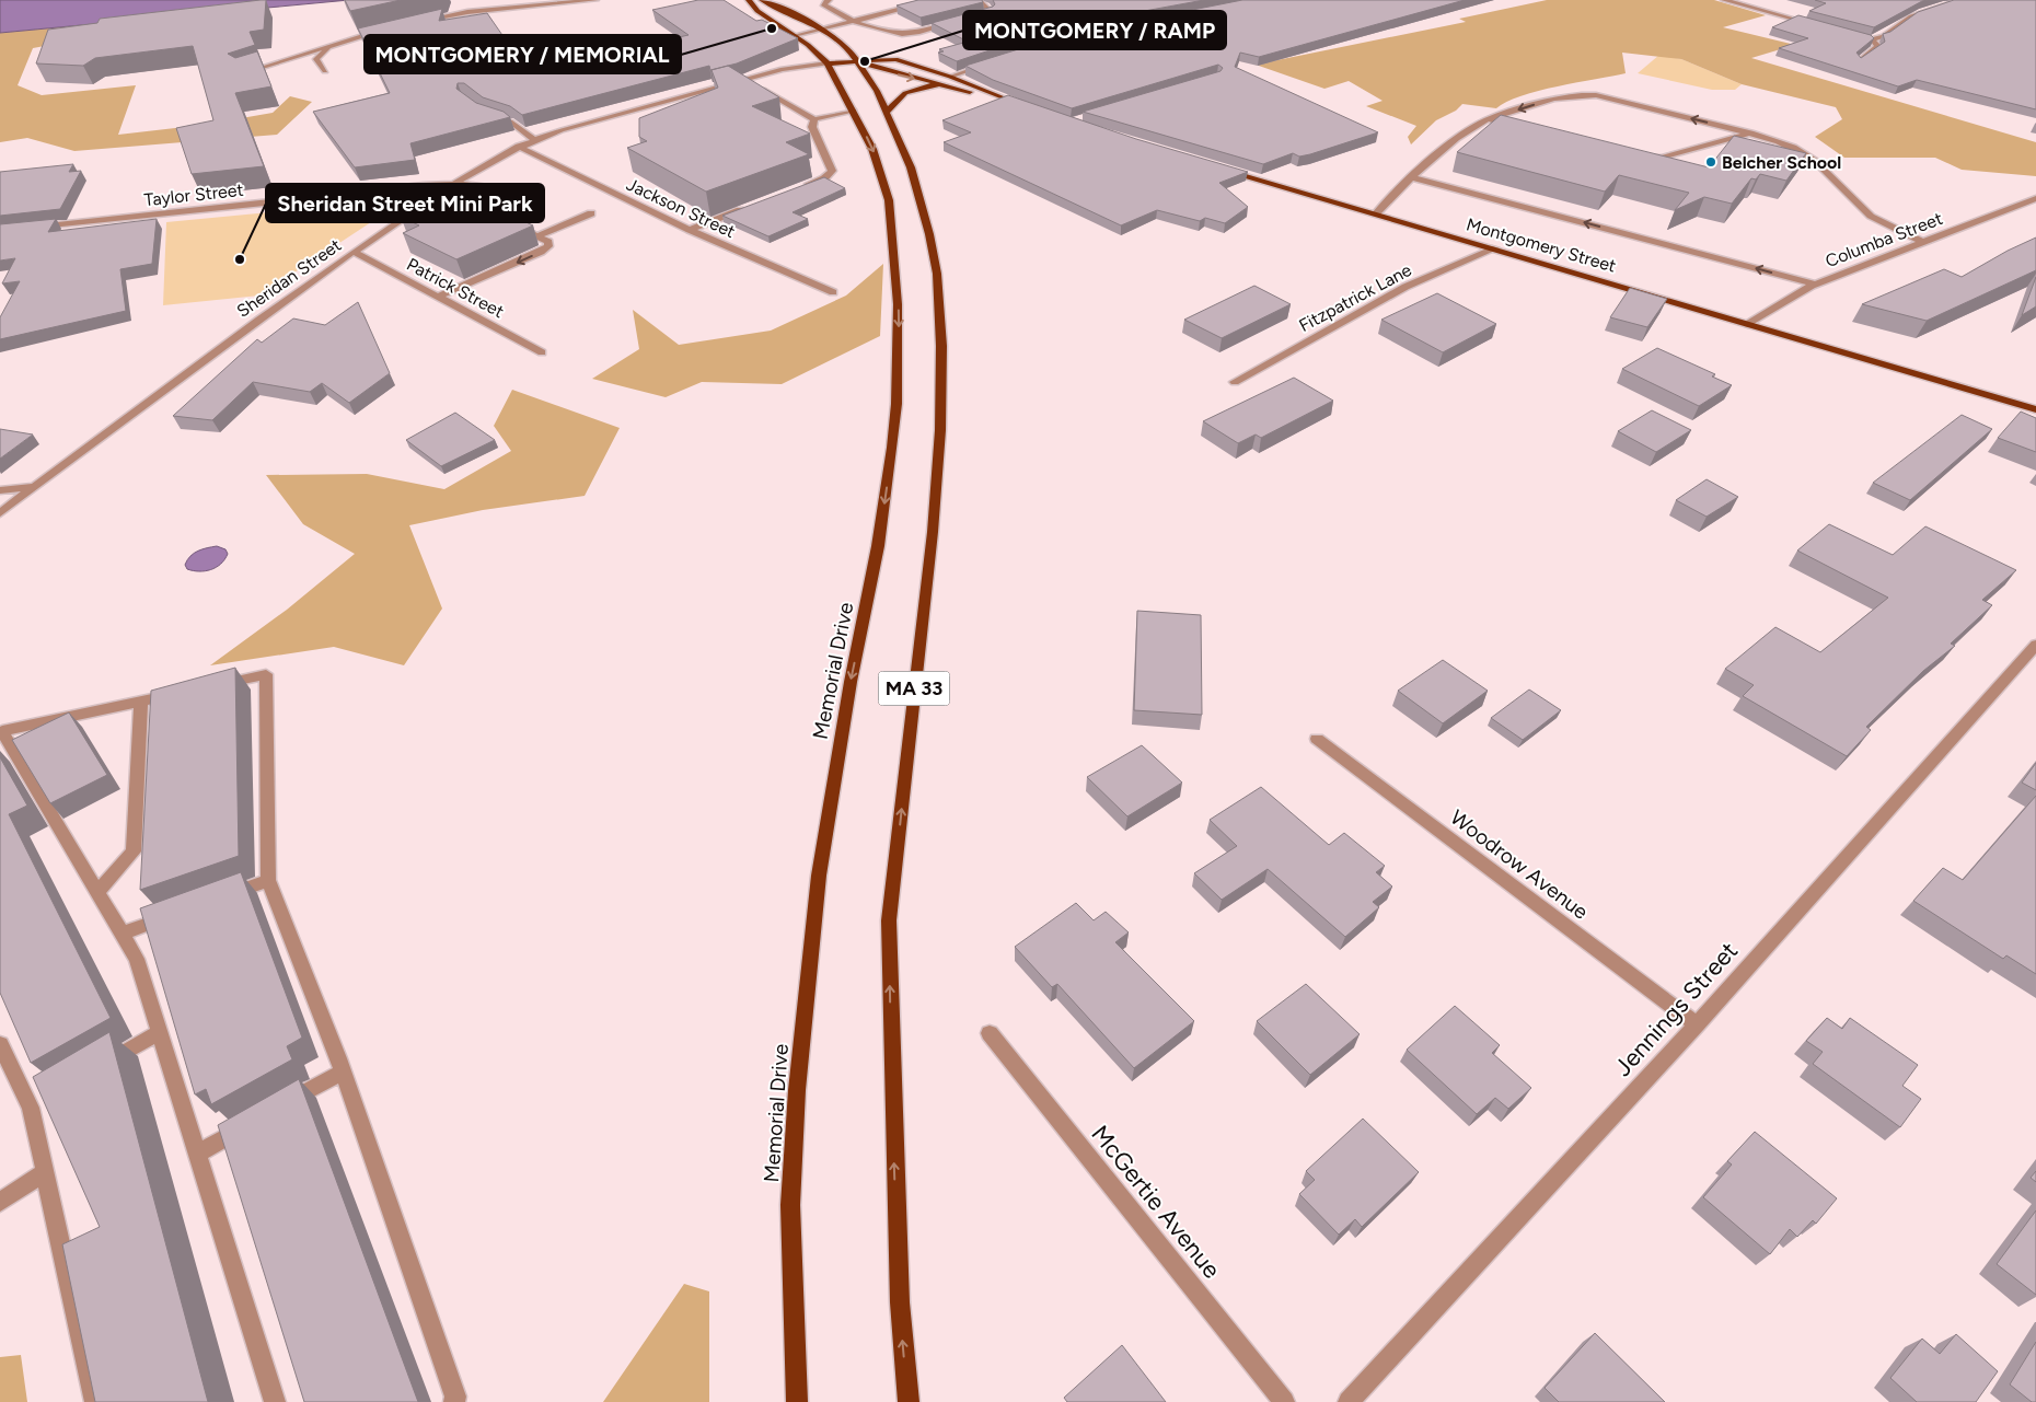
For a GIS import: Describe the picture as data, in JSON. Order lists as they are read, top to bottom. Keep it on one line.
{"streets":{"main road":["Montgomery Street","Memorial Drive","MA 33"],"street":["Taylor Street","Jackson Street","Columba Street","Sheridan Street","Patrick Street","Fitzpatrick Lane","Woodrow Avenue","Jennings Street","McGertie Avenue"]},"crossings":[["Taylor Street","Sheridan Street"],["Jackson Street","Sheridan Street"],["Columba Street","Montgomery Street"],["Montgomery Street","Fitzpatrick Lane"],["Sheridan Street","Patrick Street"],["Sheridan Street","Memorial Drive"],["Woodrow Avenue","Jennings Street"]],"places":["MONTGOMERY / MEMORIAL","MONTGOMERY / RAMP","Belcher School","Sheridan Street Mini Park"]}
